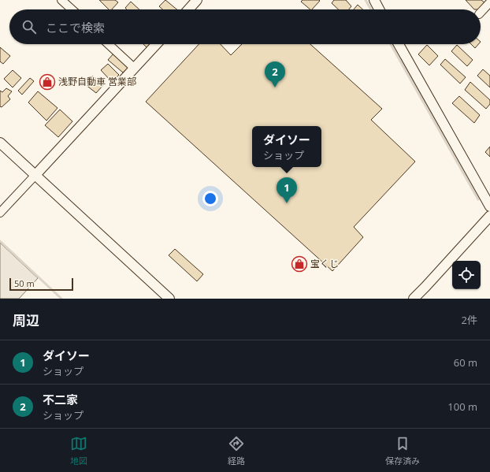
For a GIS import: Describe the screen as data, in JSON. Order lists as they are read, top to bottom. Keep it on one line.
{"places":{"shop":["浅野自動車 営業部","宝くじ"]},"scale_bar":"50 m","page":{"search":"ここで検索","pins":["2","1"],"popup":["ダイソー","ショップ"],"scale":"50 m","heading":["周辺","2件"],"list":[{"mark":"1","name":"ダイソー","note":"ショップ","value":"60 m"},{"mark":"2","name":"不二家","note":"ショップ","value":"100 m"}],"nav":["地図","経路","保存済み"]}}
